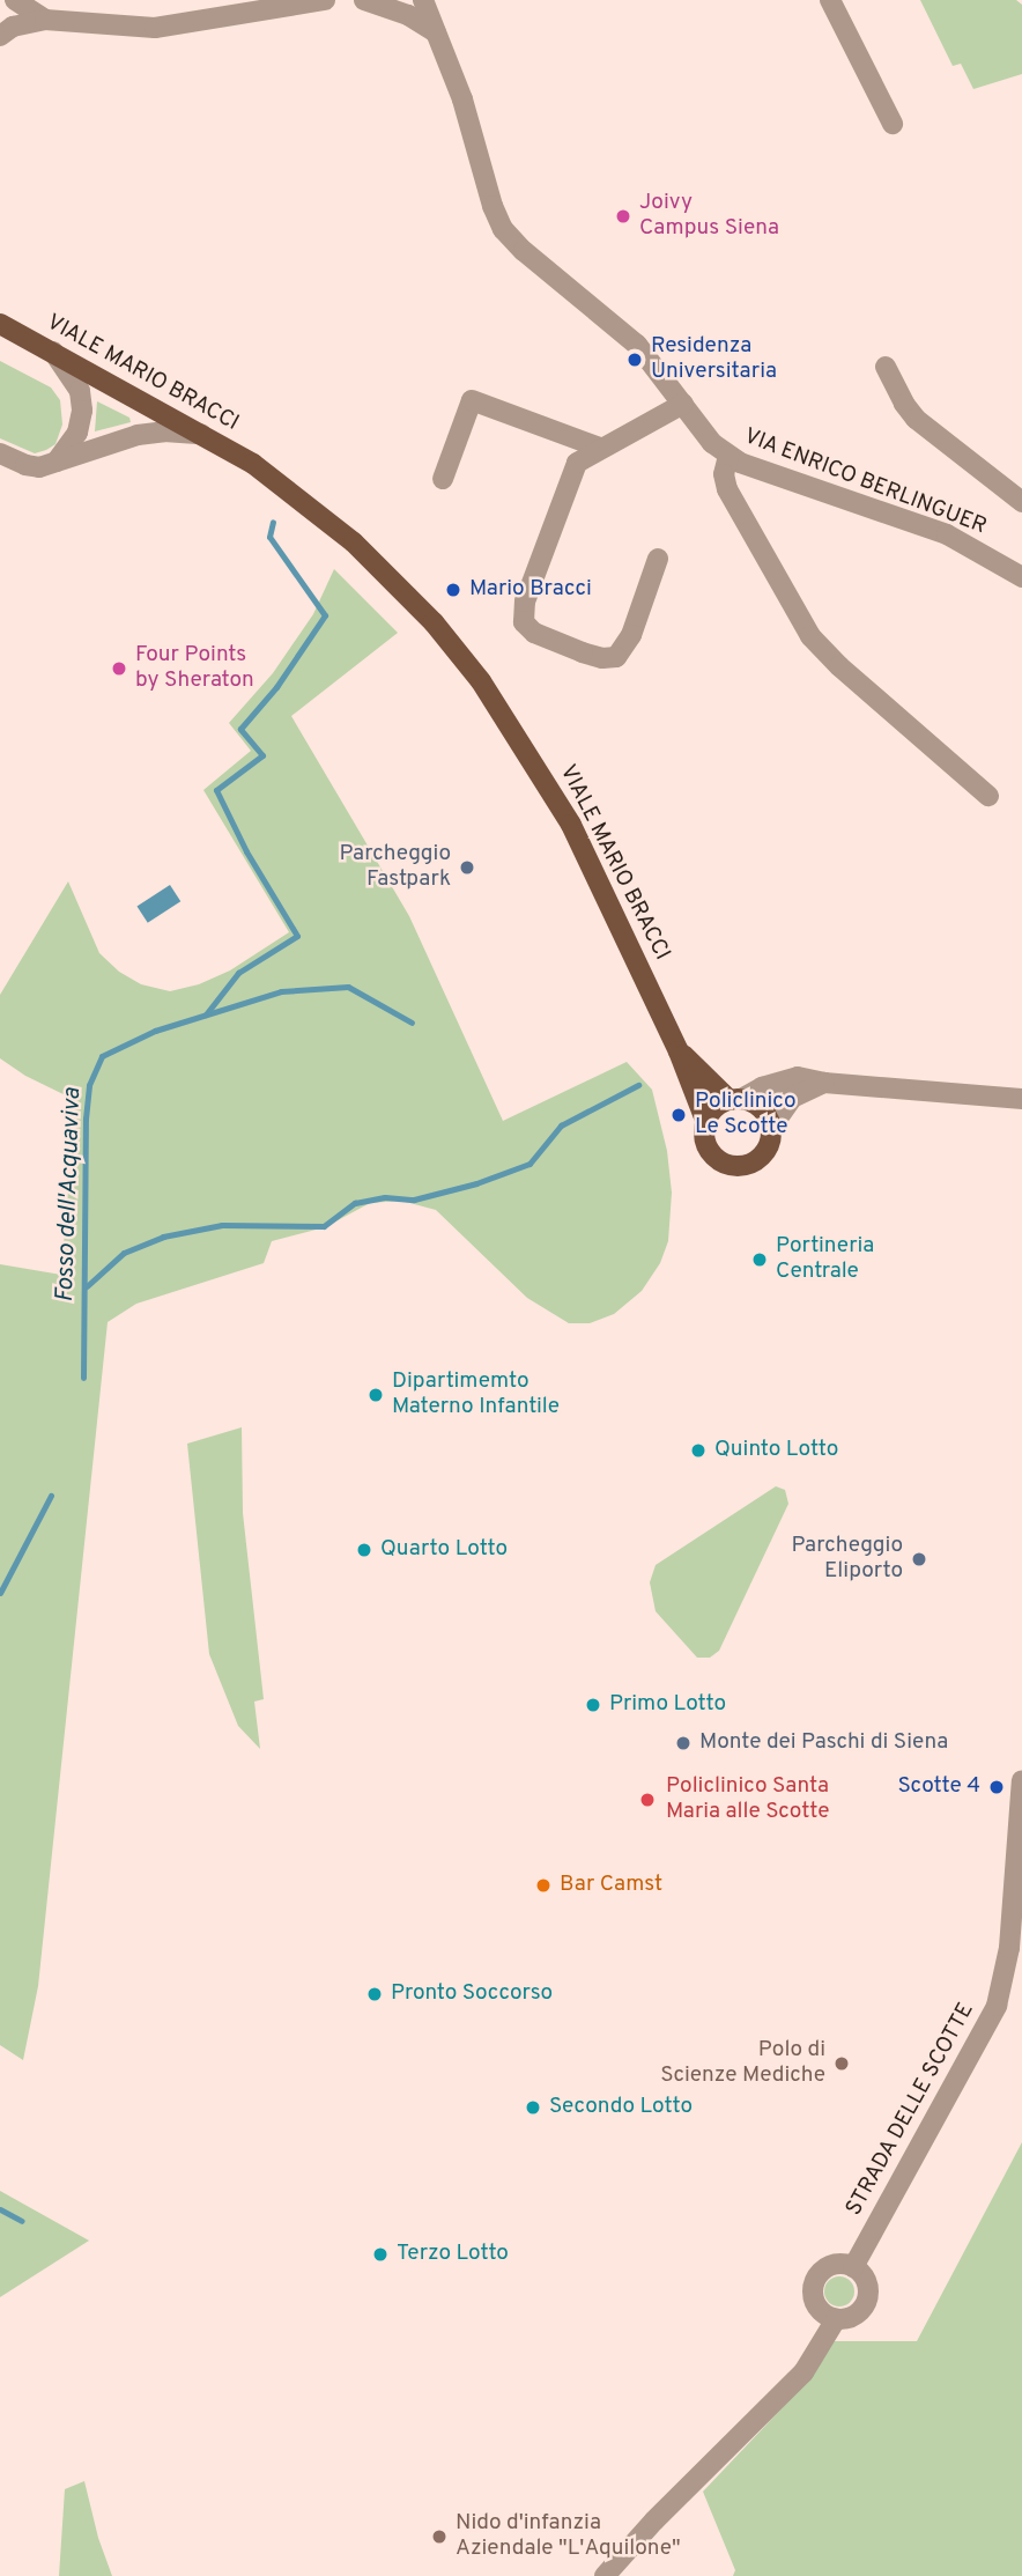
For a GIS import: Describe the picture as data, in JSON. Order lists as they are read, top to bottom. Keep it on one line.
{"streets":{"main road":["VIALE MARIO BRACCI"],"street":["VIA ENRICO BERLINGUER","STRADA DELLE SCOTTE"]},"water":["Fosso dell'Acquaviva"],"places":["Joivy Campus Siena","Residenza Universitaria","Mario Bracci","Four Points by Sheraton","Parcheggio Fastpark","Policlinico Le Scotte","Portineria Centrale","Dipartimemto Materno Infantile","Quinto Lotto","Quarto Lotto","Parcheggio Eliporto","Primo Lotto","Monte dei Paschi di Siena","Scotte 4","Policlinico Santa Maria alle Scotte","Bar Camst","Pronto Soccorso","Polo di Scienze Mediche","Secondo Lotto","Terzo Lotto","Nido d'infanzia Aziendale \"L'Aquilone\""]}
